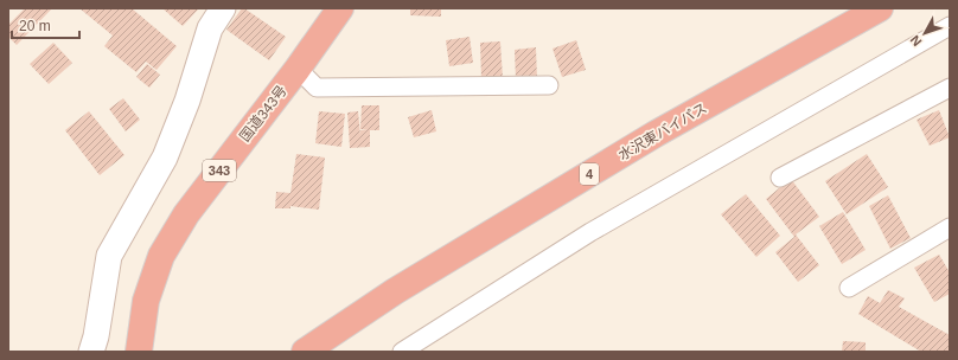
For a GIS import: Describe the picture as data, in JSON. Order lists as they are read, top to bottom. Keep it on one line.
{"streets":{"highway":["国道343号","水沢東バイパス","343","4"]},"scale_bar":"20 m","north":"bottom left"}
